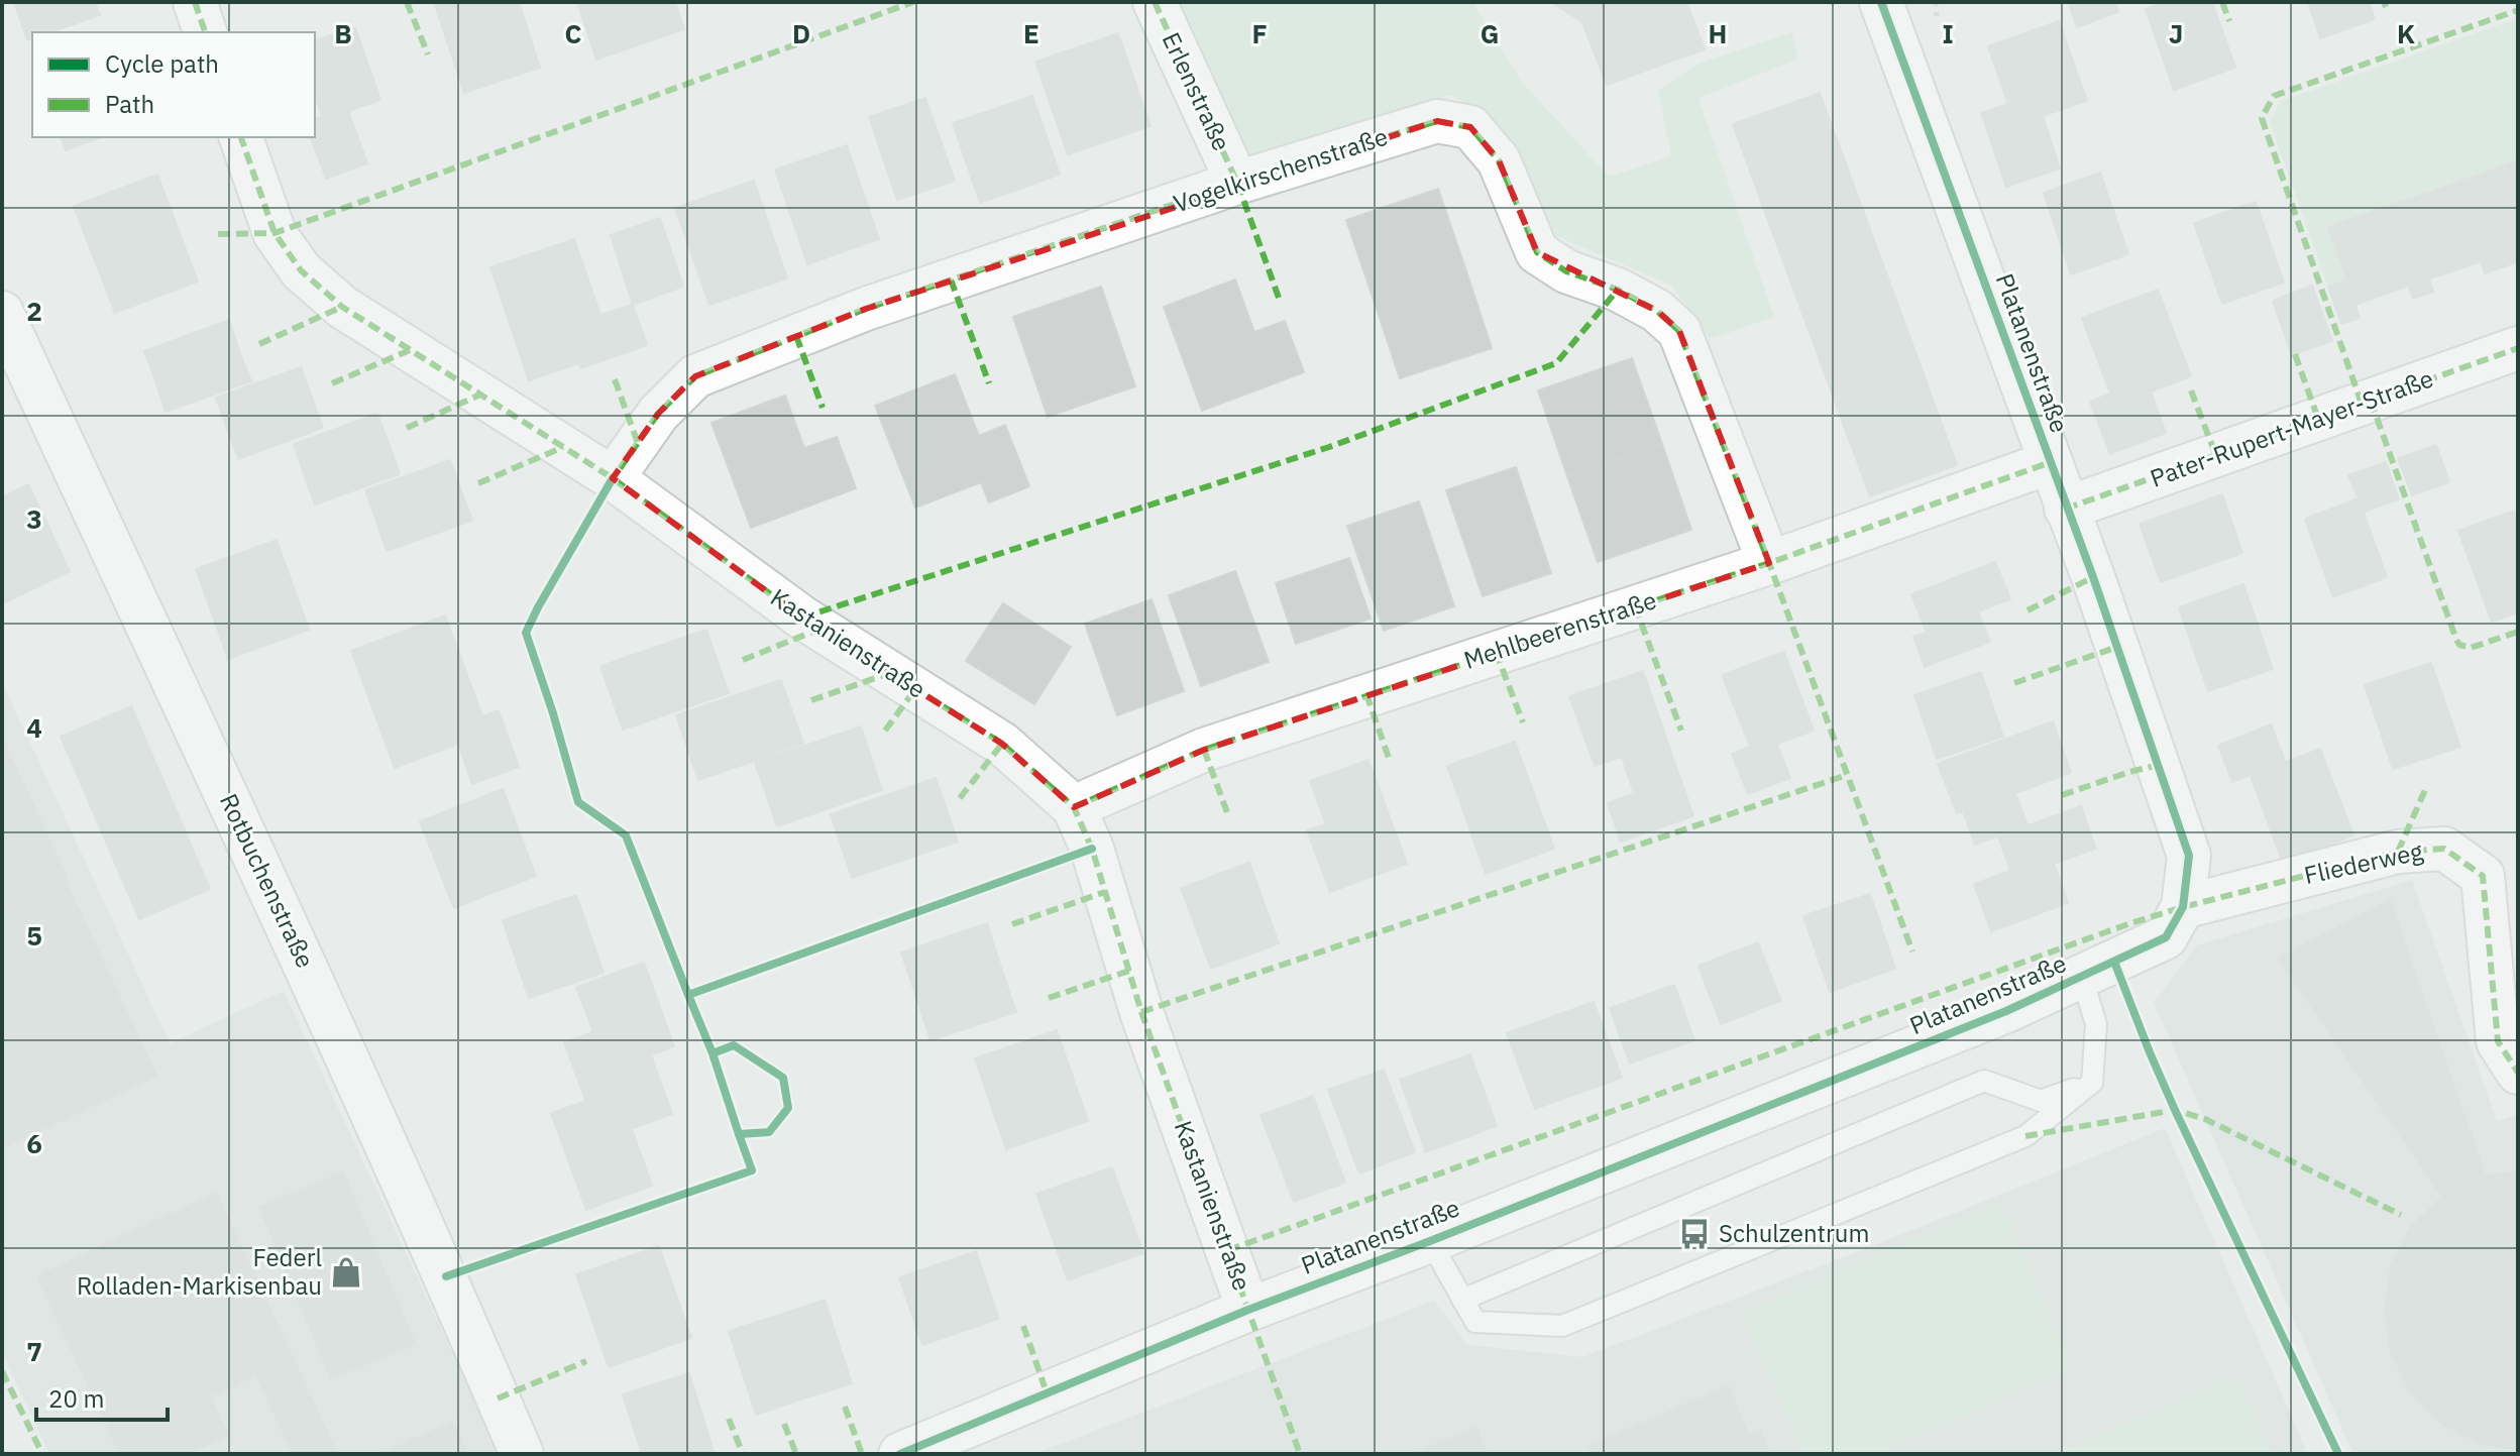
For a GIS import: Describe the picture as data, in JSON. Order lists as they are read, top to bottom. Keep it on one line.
{"streets":{"street":["Erlenstraße","Vogelkirschenstraße","Platanenstraße","Pater-Rupert-Mayer-Straße","Mehlbeerenstraße","Kastanienstraße","Fliederweg","Rotbuchenstraße"]},"crossings":[["Erlenstraße","Vogelkirschenstraße"],["Vogelkirschenstraße","Mehlbeerenstraße"],["Vogelkirschenstraße","Kastanienstraße"],["Platanenstraße","Pater-Rupert-Mayer-Straße"],["Platanenstraße","Mehlbeerenstraße"],["Platanenstraße","Kastanienstraße"],["Platanenstraße","Fliederweg"],["Mehlbeerenstraße","Kastanienstraße"]],"places":{"bus stop":["Schulzentrum"],"shop":["Federl Rolladen-Markisenbau"]},"legend":["Cycle path","Path"],"scale_bar":"20 m","grid":{"columns":["B","C","D","E","F","G","H","I","J","K"],"rows":["2","3","4","5","6","7"]}}
